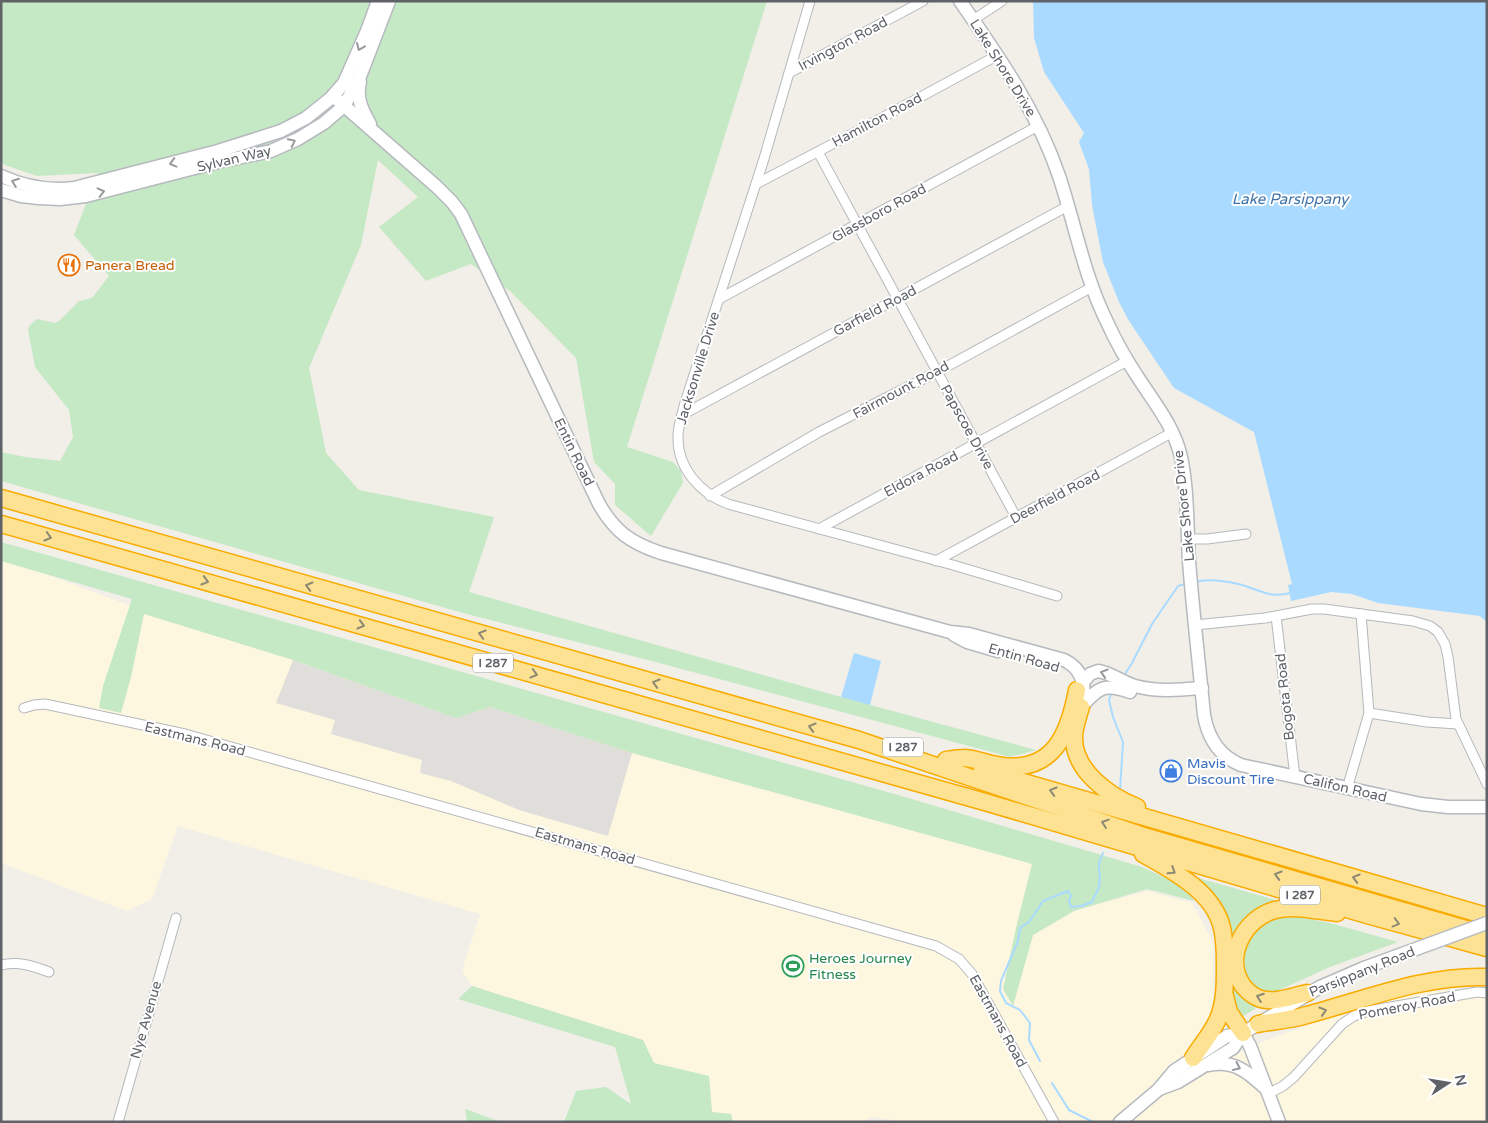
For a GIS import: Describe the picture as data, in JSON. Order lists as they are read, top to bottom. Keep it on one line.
{"streets":{"highway":["I 287"],"street":["Irvington Road","Lake Shore Drive","Hamilton Road","Sylvan Way","Glassboro Road","Garfield Road","Jacksonville Drive","Fairmount Road","Papscoe Drive","Entin Road","Eldora Road","Deerfield Road","Bogota Road","Eastmans Road","Califon Road","Parsippany Road","Pomeroy Road","Nye Avenue"]},"crossings":[["Irvington Road","Jacksonville Drive"],["Lake Shore Drive","Hamilton Road"],["Lake Shore Drive","Glassboro Road"],["Lake Shore Drive","Garfield Road"],["Lake Shore Drive","Fairmount Road"],["Lake Shore Drive","Eldora Road"],["Lake Shore Drive","Deerfield Road"],["Lake Shore Drive","Califon Road"],["Hamilton Road","Jacksonville Drive"],["Hamilton Road","Papscoe Drive"],["Sylvan Way","Entin Road"],["Glassboro Road","Jacksonville Drive"],["Glassboro Road","Papscoe Drive"],["Garfield Road","Jacksonville Drive"],["Garfield Road","Papscoe Drive"],["Jacksonville Drive","Fairmount Road"],["Jacksonville Drive","Eldora Road"],["Jacksonville Drive","Deerfield Road"],["Fairmount Road","Papscoe Drive"],["Papscoe Drive","Eldora Road"],["Papscoe Drive","Deerfield Road"],["Bogota Road","Califon Road"]],"water":["Lake Parsippany"],"places":{"restaurant":["Panera Bread"],"shop":["Mavis Discount Tire"],"sports":["Heroes Journey Fitness"]},"north":"right"}
